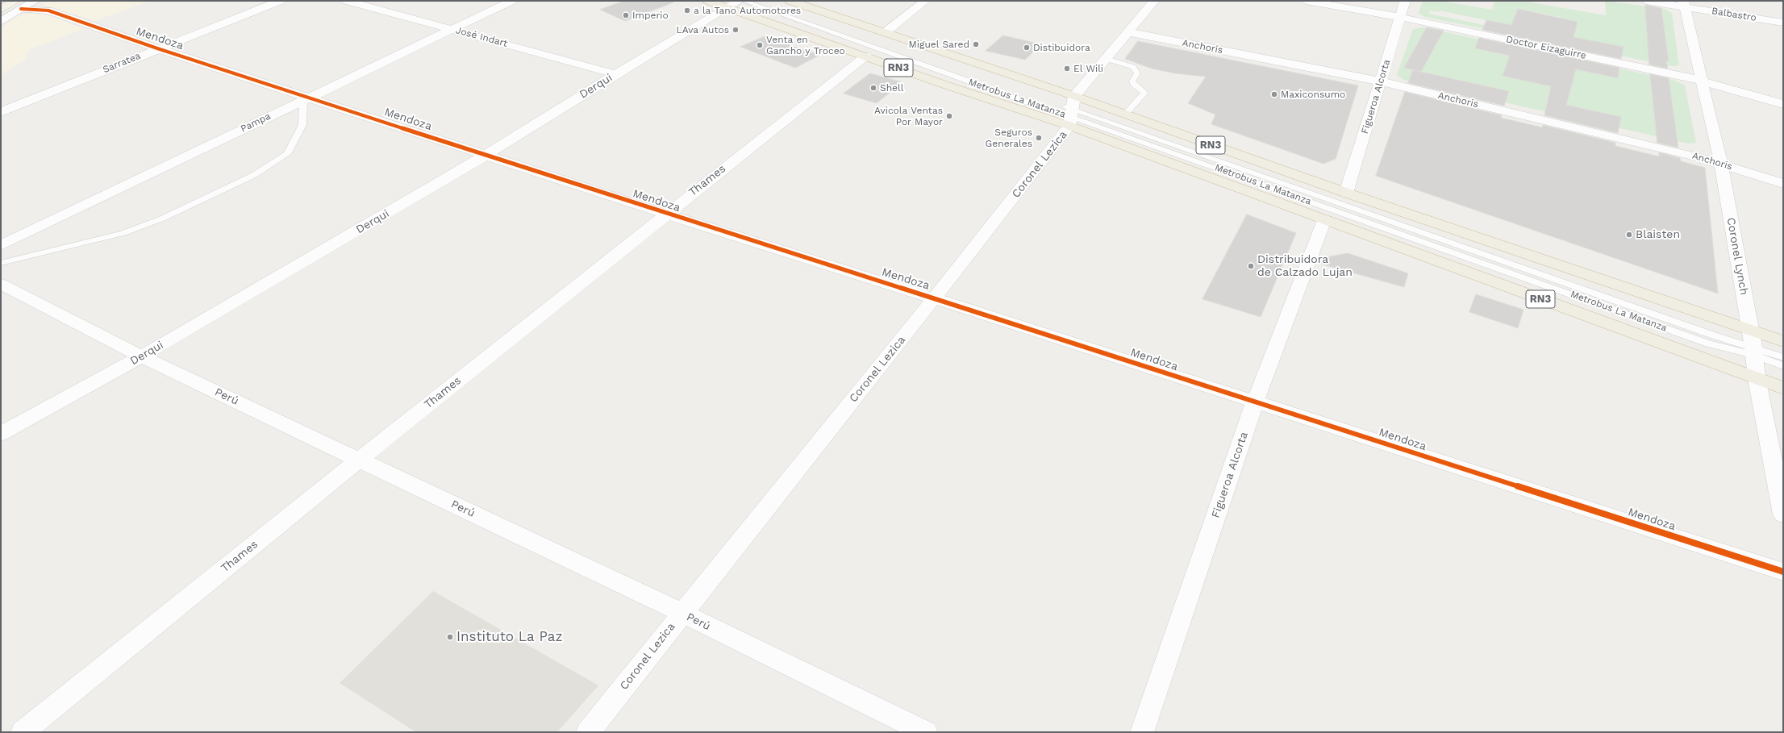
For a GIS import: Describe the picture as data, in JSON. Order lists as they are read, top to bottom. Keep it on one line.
{"streets":{"highway":["RN3"],"street":["Balbastro","José Indart","Mendoza","Anchoris","Doctor Eizaguirre","Sarratea","Derqui","Figueroa Alcorta","Pampa","Coronel Lezica","Thames","Coronel Lynch","Perú"],"lane":["Metrobus La Matanza"]},"crossings":[["Balbastro","Coronel Lynch"],["José Indart","Derqui"],["José Indart","Pampa"],["Mendoza","Sarratea"],["Mendoza","Derqui"],["Mendoza","Figueroa Alcorta"],["Mendoza","Pampa"],["Mendoza","Coronel Lezica"],["Mendoza","Thames"],["Anchoris","Figueroa Alcorta"],["Anchoris","Coronel Lynch"],["Doctor Eizaguirre","Figueroa Alcorta"],["Doctor Eizaguirre","Coronel Lynch"],["RN3","Derqui"],["RN3","Figueroa Alcorta"],["RN3","Metrobus La Matanza"],["RN3","Coronel Lezica"],["RN3","Thames"],["RN3","Coronel Lynch"],["Derqui","Perú"],["Metrobus La Matanza","Coronel Lezica"],["Metrobus La Matanza","Coronel Lynch"],["Coronel Lezica","Perú"],["Thames","Perú"]],"places":["a la Tano Automotores","Imperio","LAva Autos","Miguel Sared","Venta en Gancho y Troceo","Distibuidora","El Wili","Shell","Maxiconsumo","Avicola Ventas Por Mayor","Seguros Generales","Blaisten","Distribuidora de Calzado Lujan","Instituto La Paz"]}
